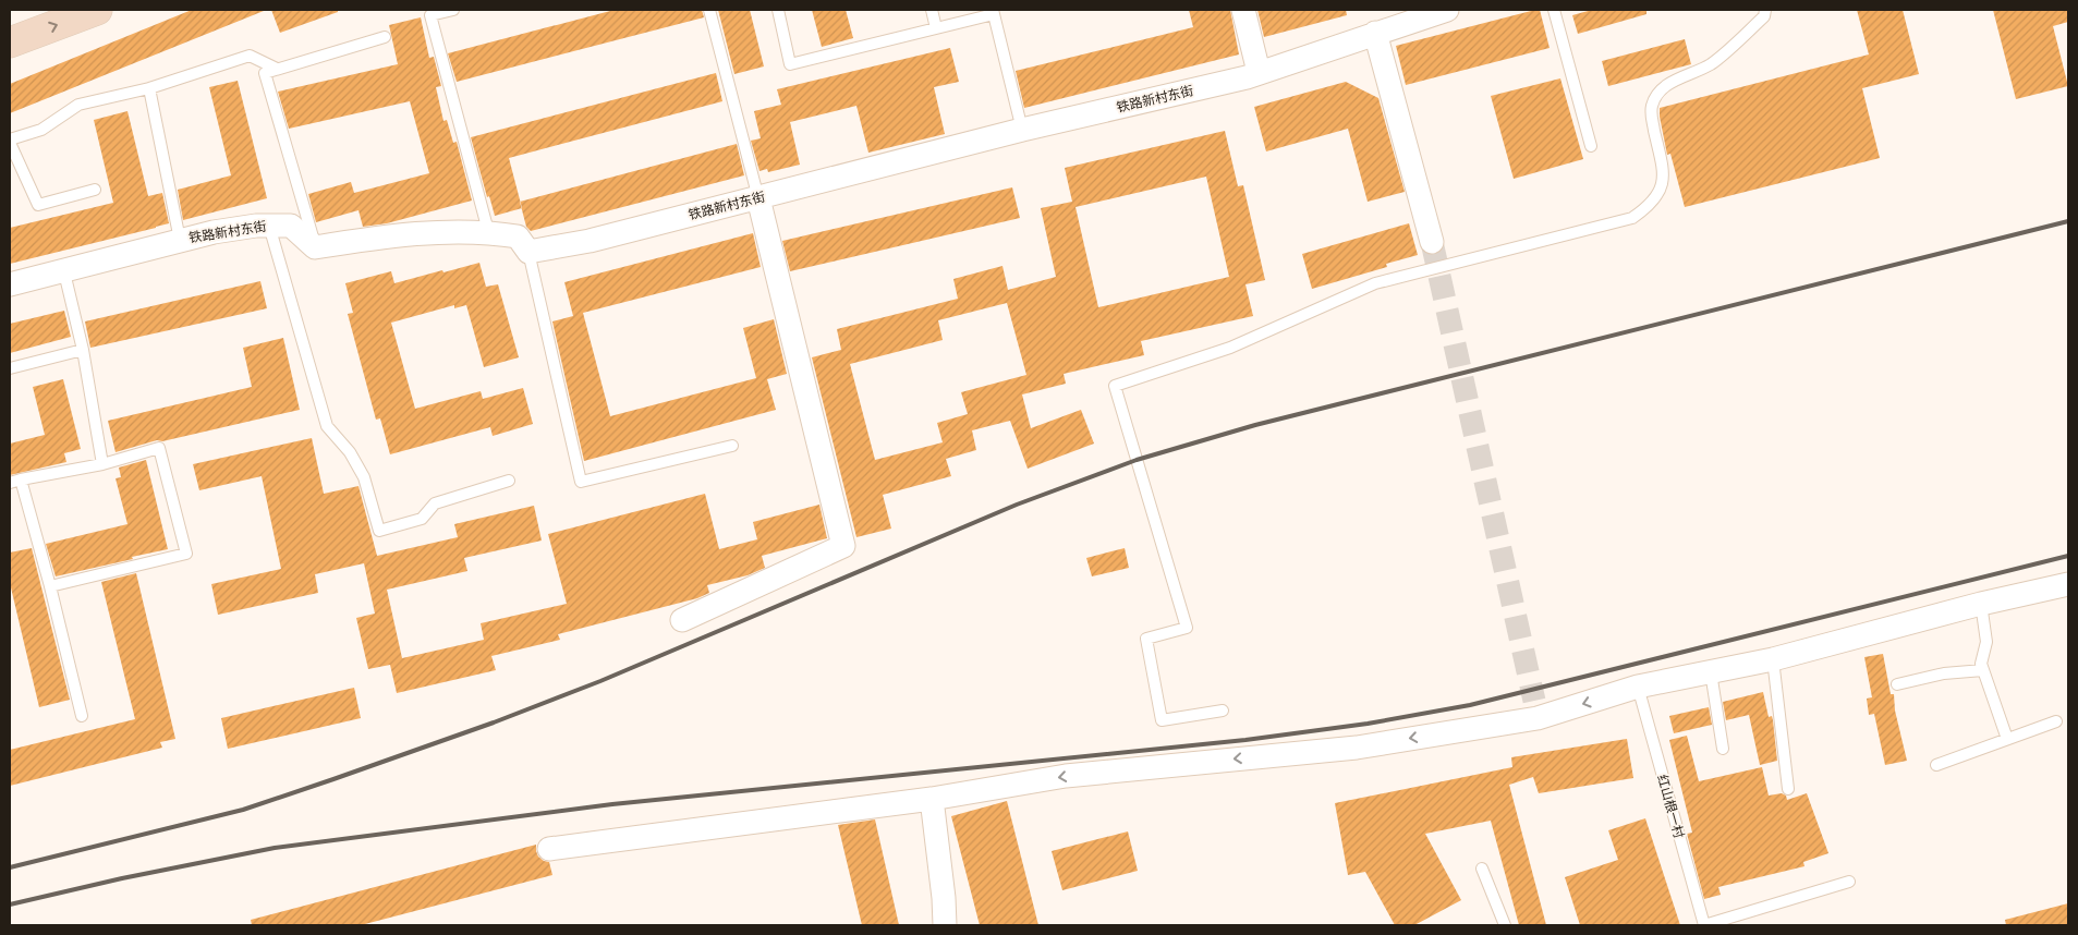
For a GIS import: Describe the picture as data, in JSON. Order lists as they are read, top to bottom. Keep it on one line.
{"streets":{"street":["铁路新村东街"],"lane":["红山根一村"]}}
